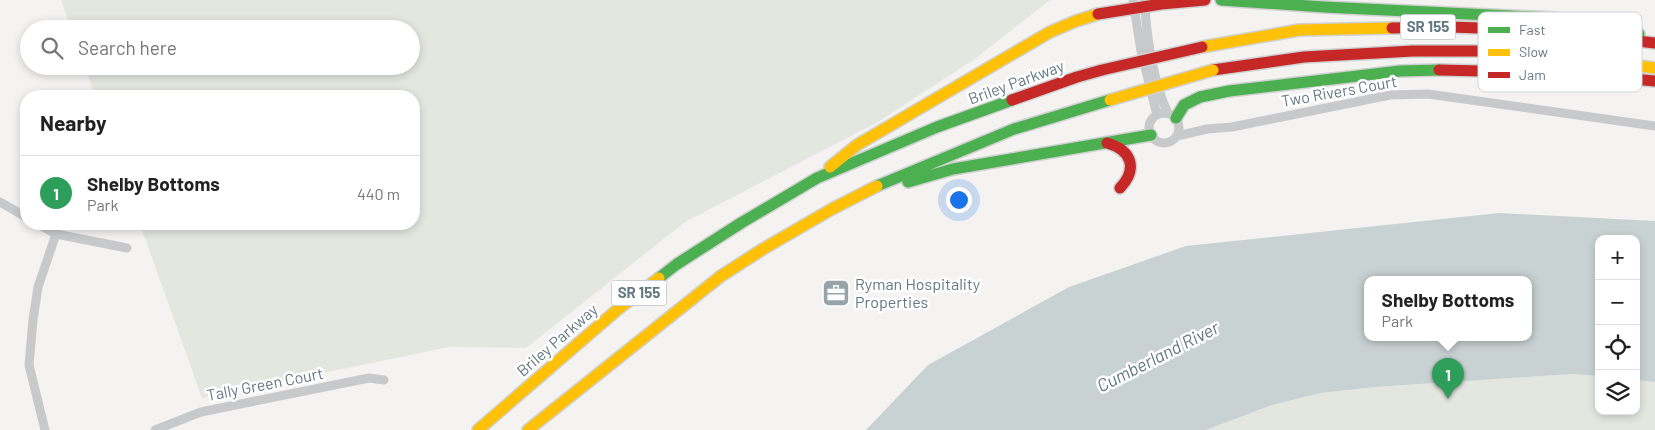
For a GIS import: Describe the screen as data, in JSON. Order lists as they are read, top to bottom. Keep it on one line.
{"streets":{"highway":["SR 155","Briley Parkway"],"street":["Two Rivers Court","Tally Green Court"]},"water":["Cumberland River"],"places":{"office":["Ryman Hospitality Properties"]},"legend":["Fast","Slow","Jam"],"page":{"search":"Search here","heading":"Nearby","list":[{"mark":"1","name":"Shelby Bottoms","note":"Park","value":"440 m"}],"map_buttons":["+","−"],"popup":["Shelby Bottoms","Park"],"pins":"1"}}
